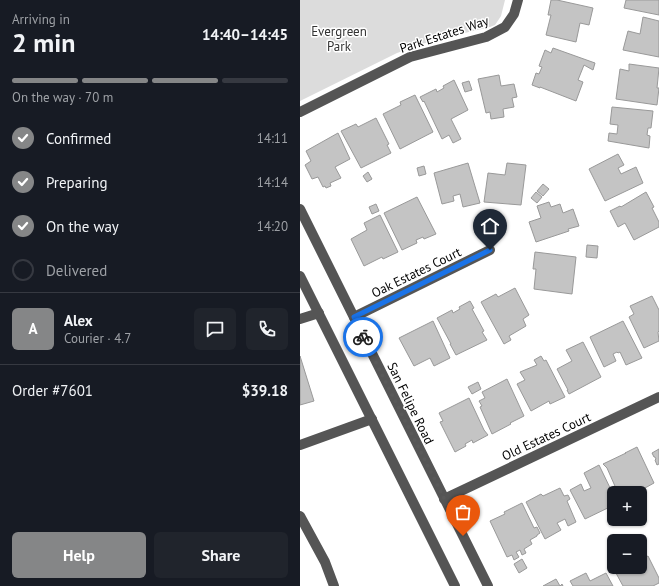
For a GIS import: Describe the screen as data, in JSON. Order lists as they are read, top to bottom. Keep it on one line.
{"streets":{"street":["Park Estates Way","Oak Estates Court","San Felipe Road","Old Estates Court"]},"crossings":[["Oak Estates Court","San Felipe Road"],["San Felipe Road","Old Estates Court"]],"parks":["Evergreen Park"],"page":{"heading":["2 min","Arriving in","14:40–14:45"],"panel":["Alex","Courier · 4.7","Order #7601","$39.18"],"bar":"On the way · 70 m","list":[["Confirmed","14:11"],["Preparing","14:14"],["On the way","14:20"],"Delivered"],"round":"A","map_buttons":["+","−"],"buttons":["Help","Share"]}}
